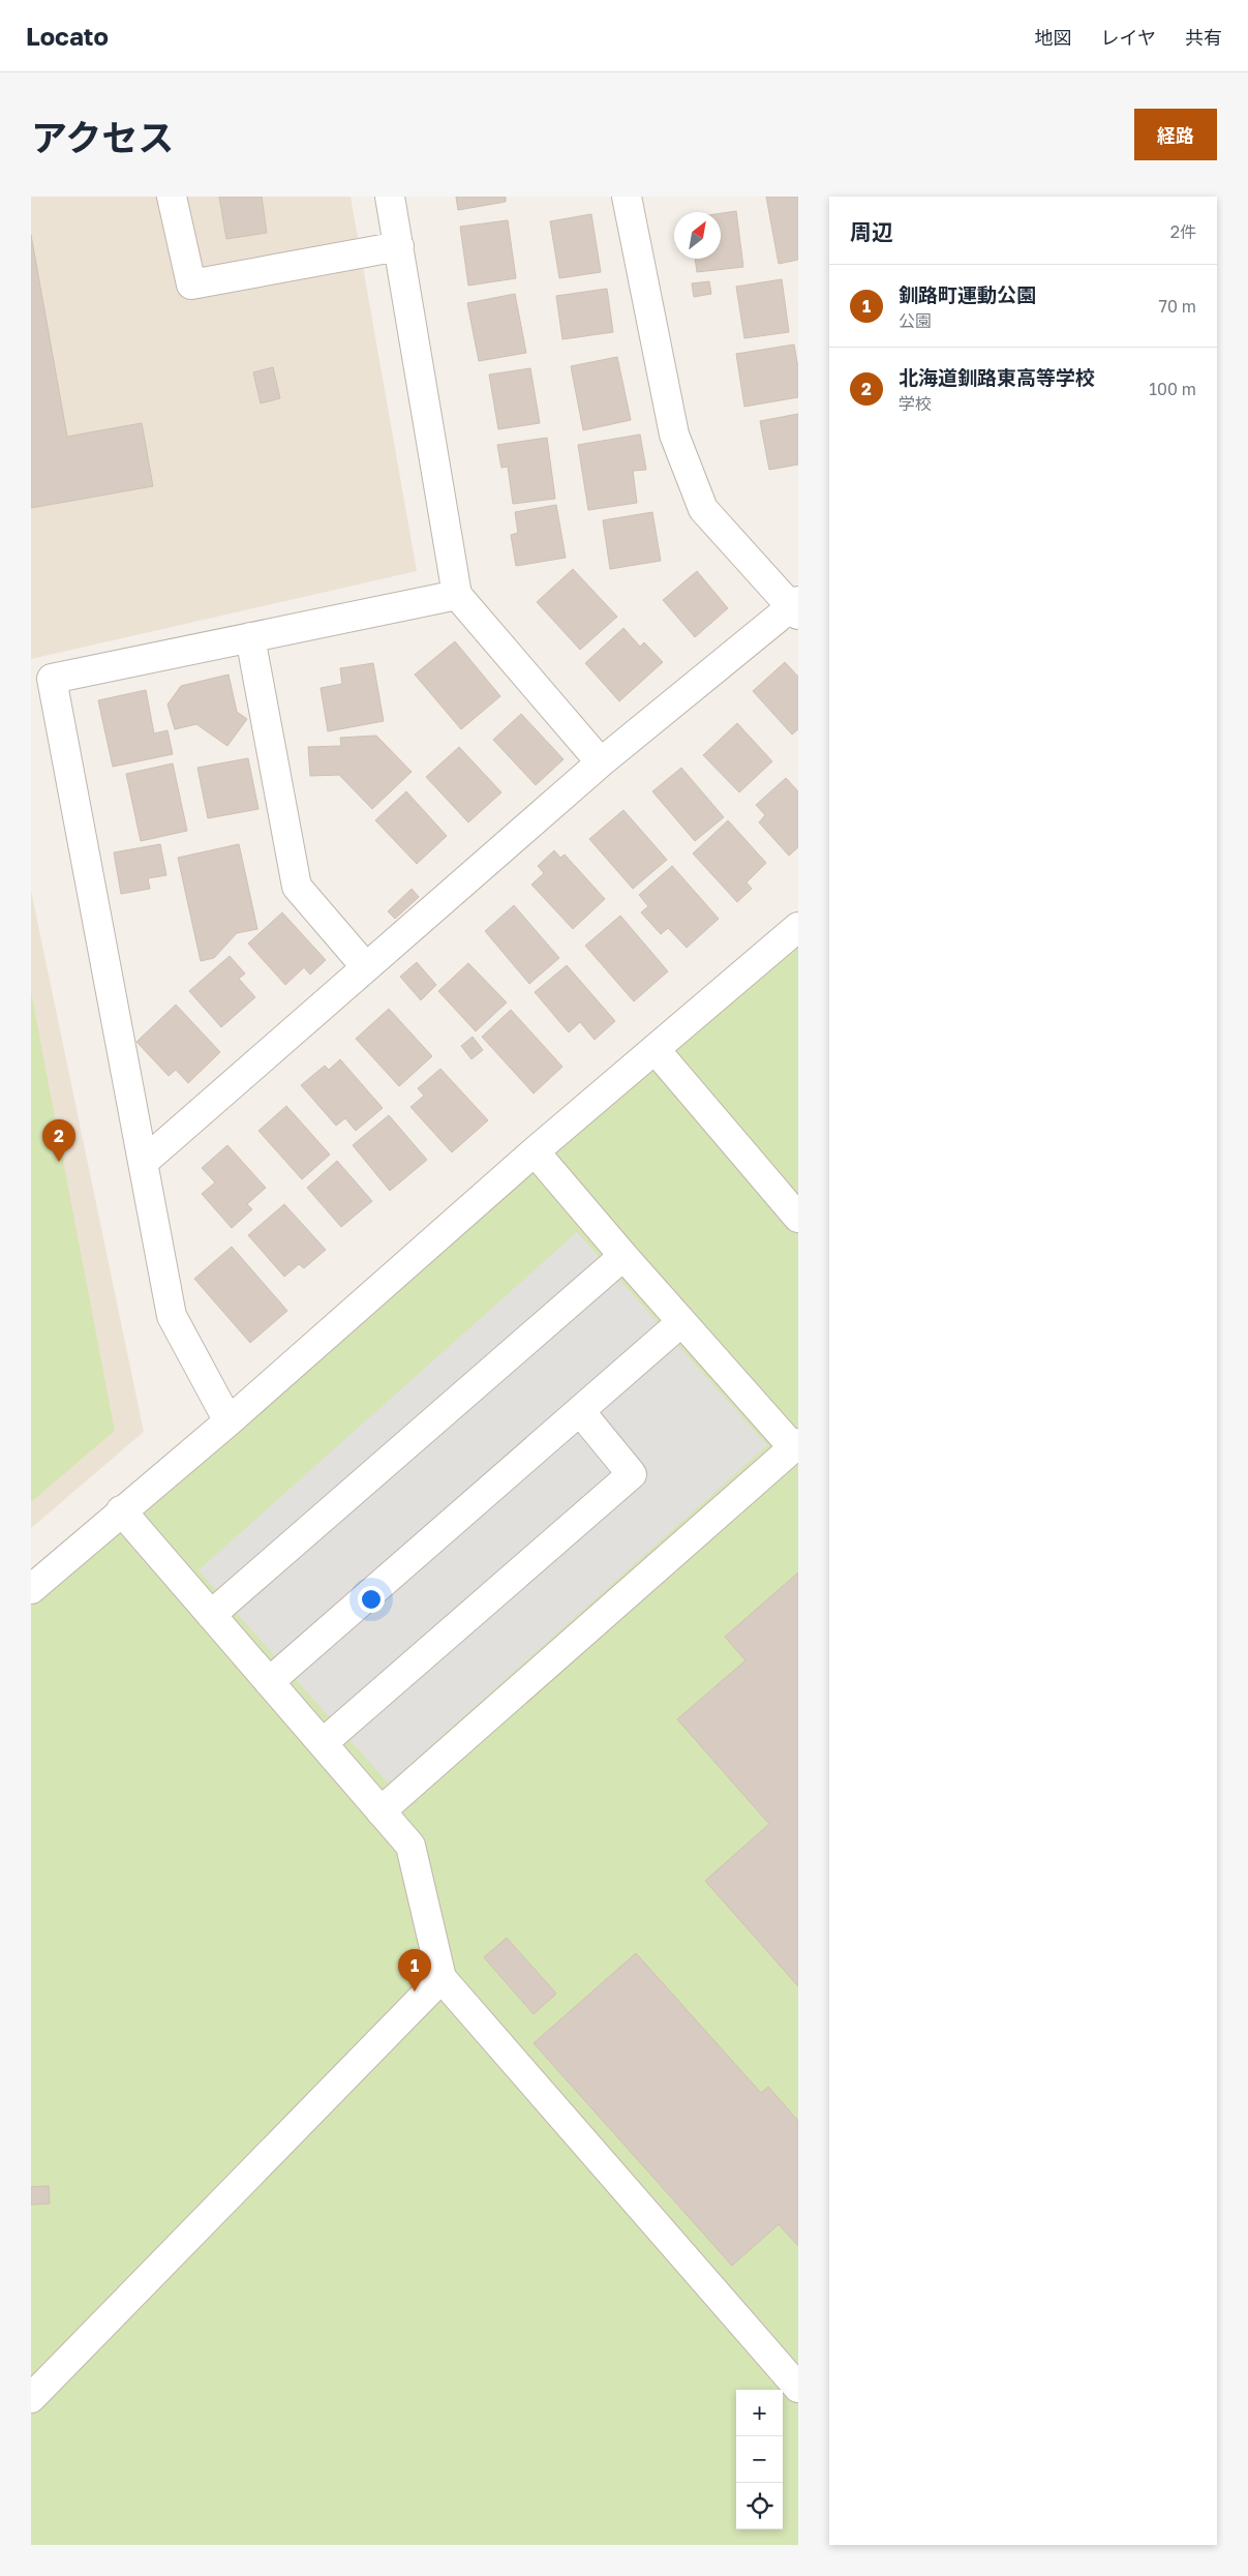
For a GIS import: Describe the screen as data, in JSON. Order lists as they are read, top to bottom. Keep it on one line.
{"north":"top right","page":{"header":"Locato","nav":["地図","レイヤ","共有"],"title":"アクセス","buttons":"経路","heading":["周辺","2件"],"list":[{"mark":"1","name":"釧路町運動公園","note":"公園","value":"70 m"},{"mark":"2","name":"北海道釧路東高等学校","note":"学校","value":"100 m"}],"pins":["2","1"],"map_buttons":["+","−"]}}
